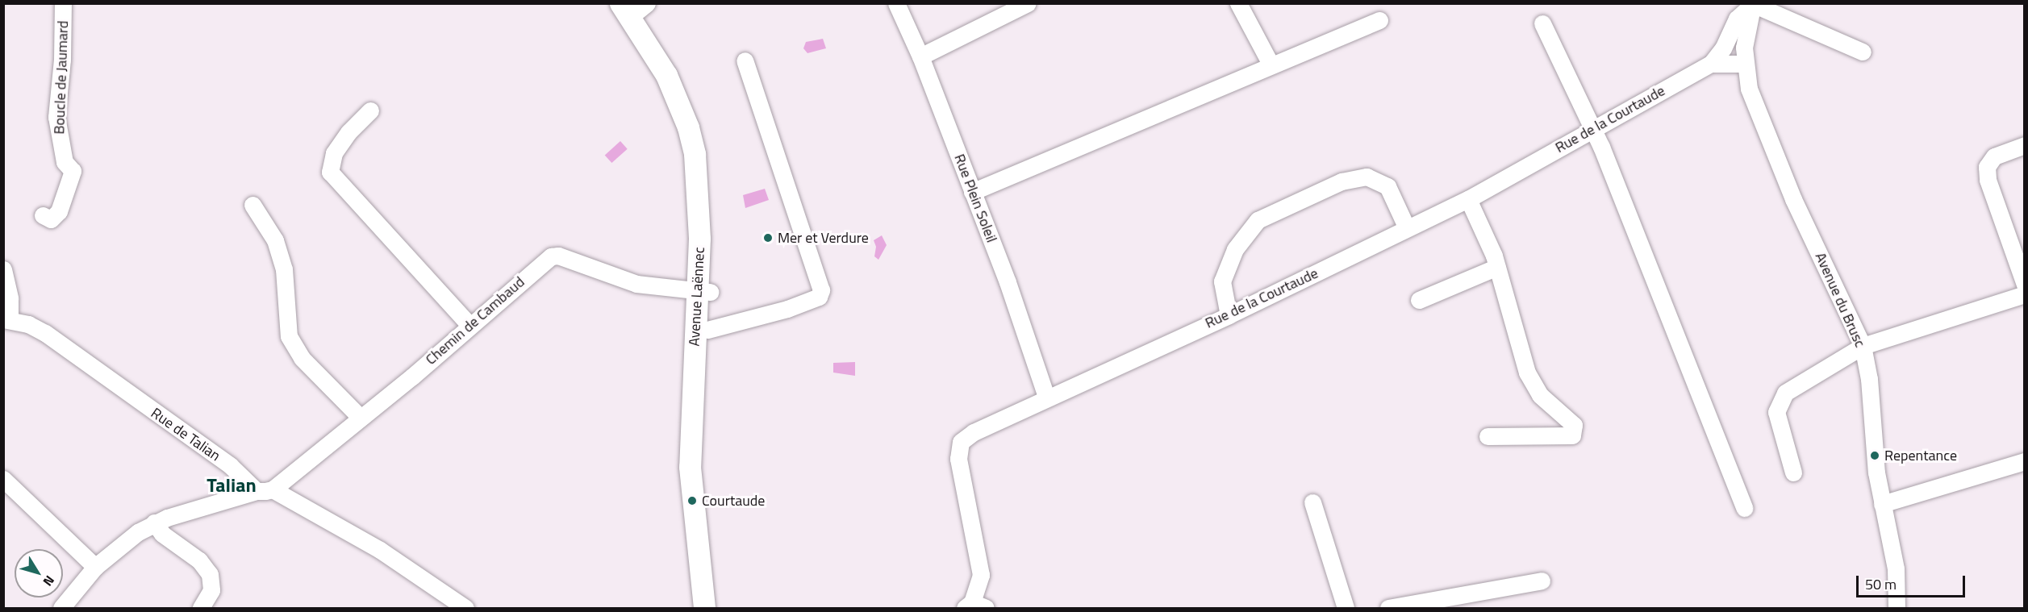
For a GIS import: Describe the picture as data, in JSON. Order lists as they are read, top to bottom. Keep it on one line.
{"streets":{"main road":["Avenue Laënnec"],"street":["Boucle de Jaumard","Rue de la Courtaude","Rue Plein Soleil","Avenue du Brusc","Chemin de Cambaud","Rue de Talian"]},"crossings":[["Rue de la Courtaude","Rue Plein Soleil"],["Rue de la Courtaude","Avenue du Brusc"],["Avenue Laënnec","Chemin de Cambaud"],["Chemin de Cambaud","Rue de Talian"]],"districts":["Talian"],"places":["Mer et Verdure","Repentance","Courtaude"],"scale_bar":"50 m","north":"bottom right"}
